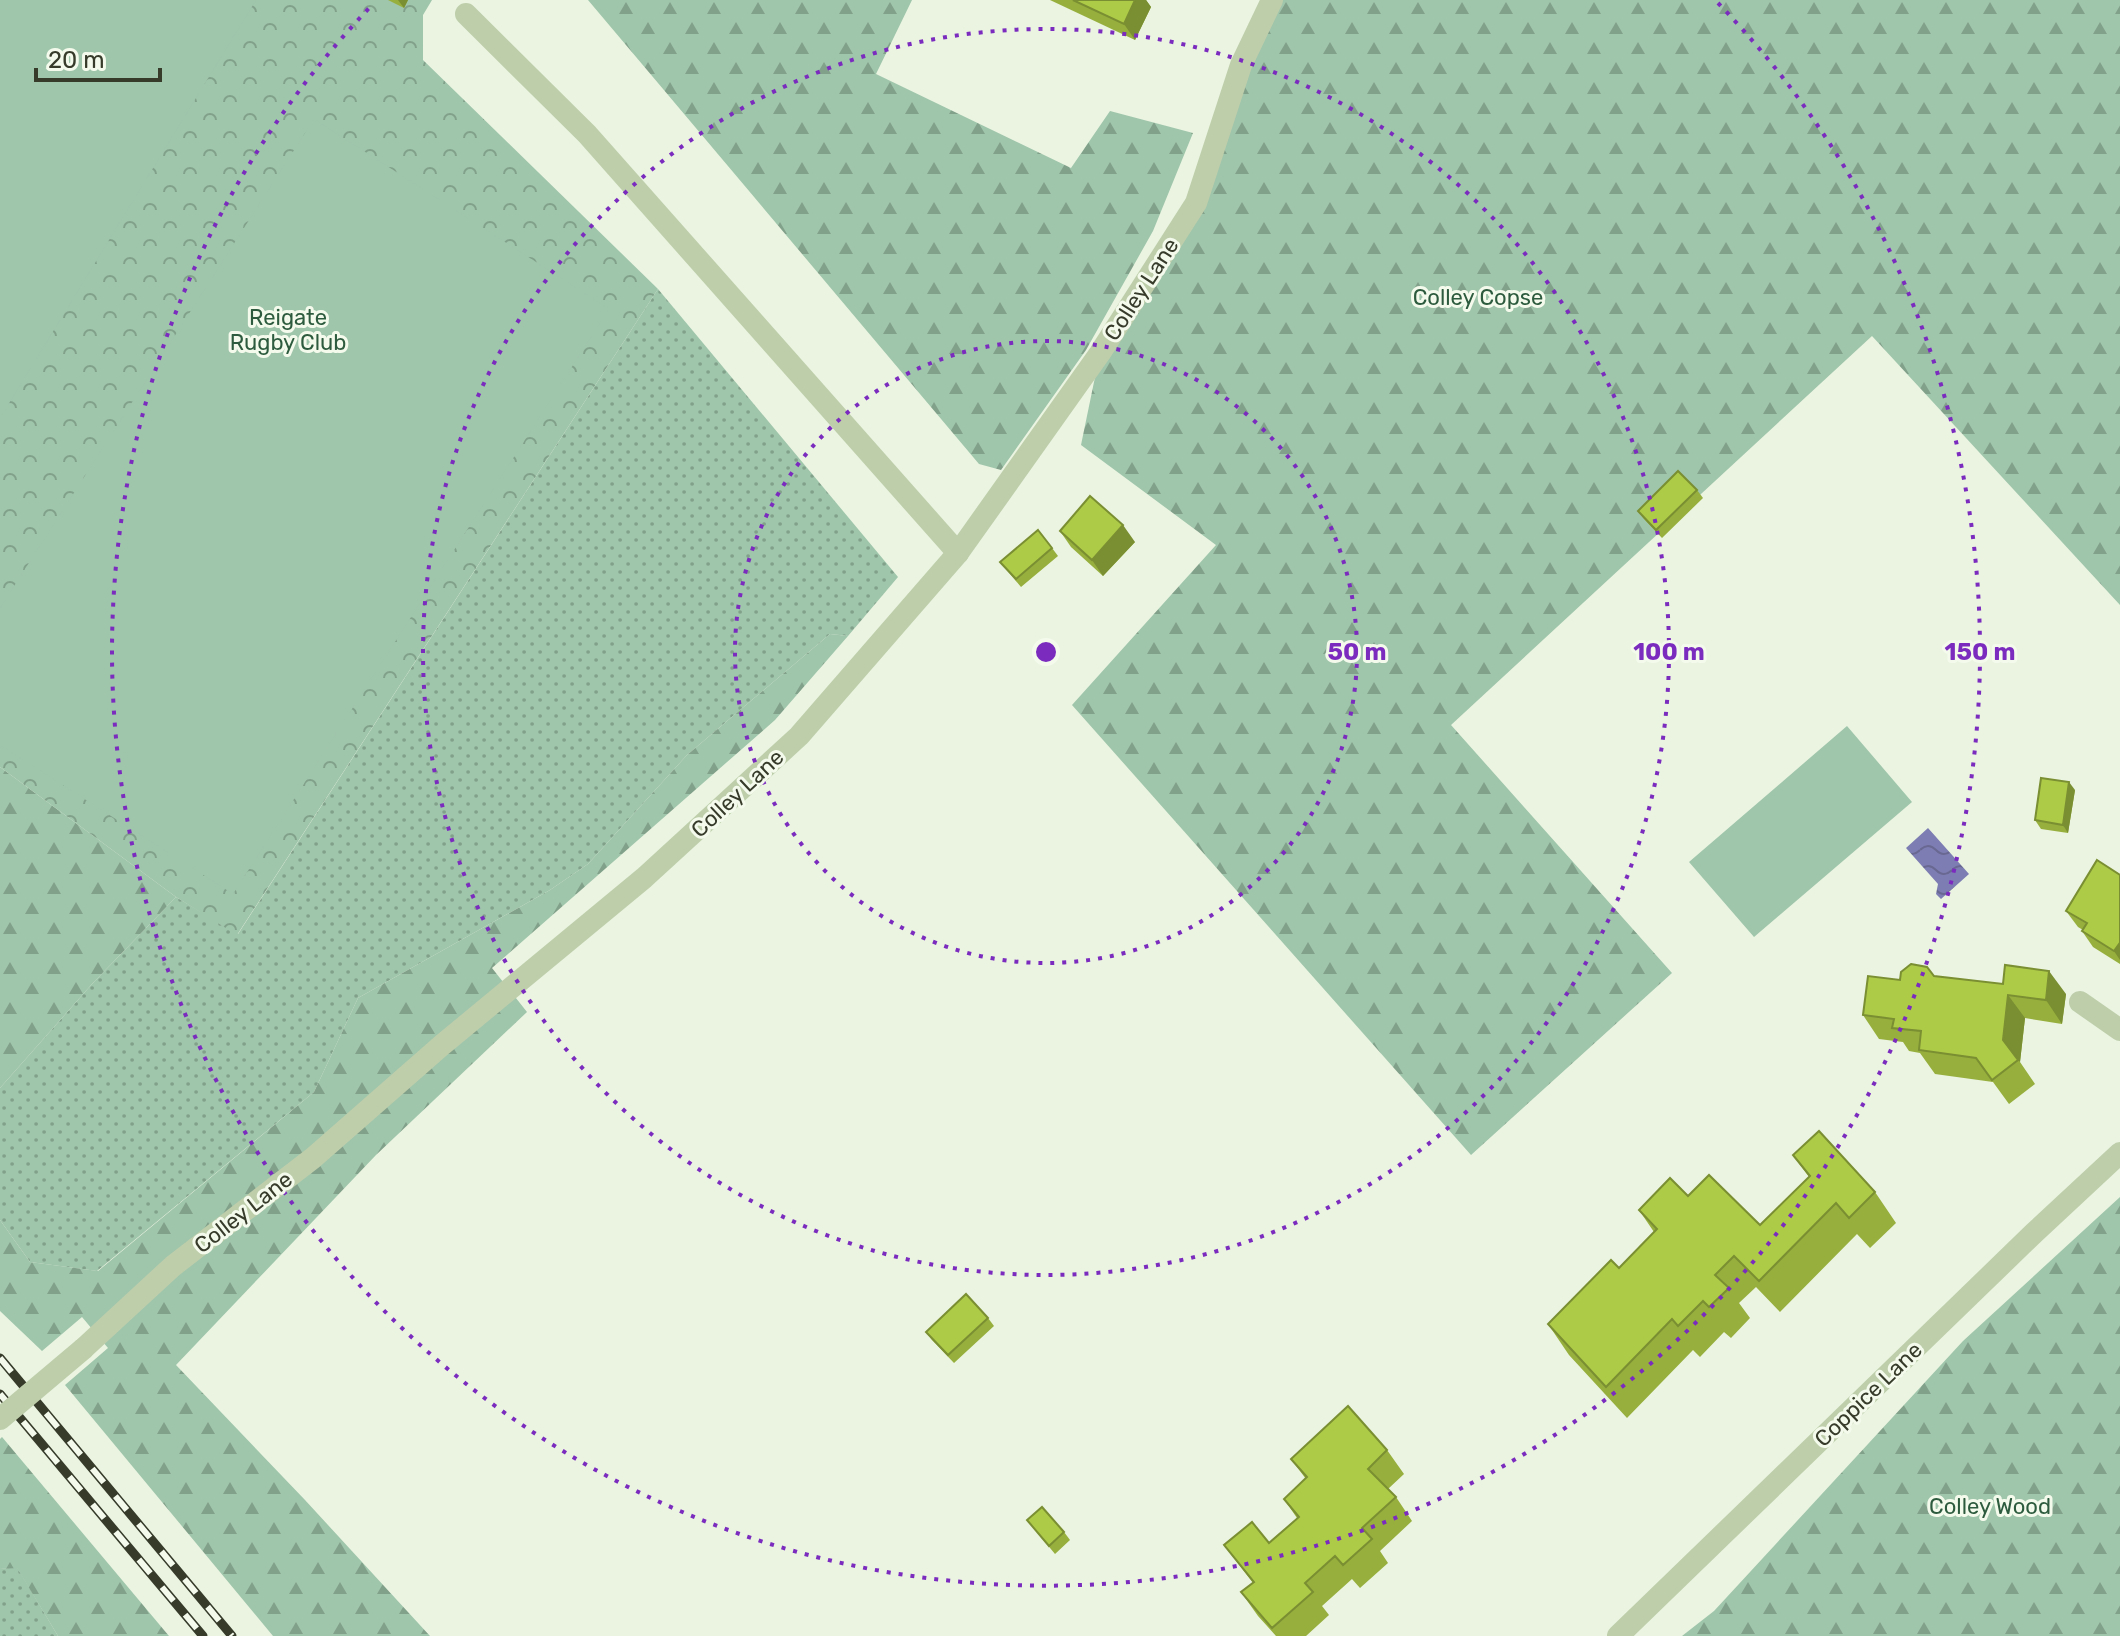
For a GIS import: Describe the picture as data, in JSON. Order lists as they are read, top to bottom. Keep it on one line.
{"streets":{"street":["Colley Lane","Coppice Lane"]},"parks":["Colley Copse","Reigate Rugby Club","Colley Wood"],"scale_bar":"20 m","rings":["50 m","100 m","150 m"]}
